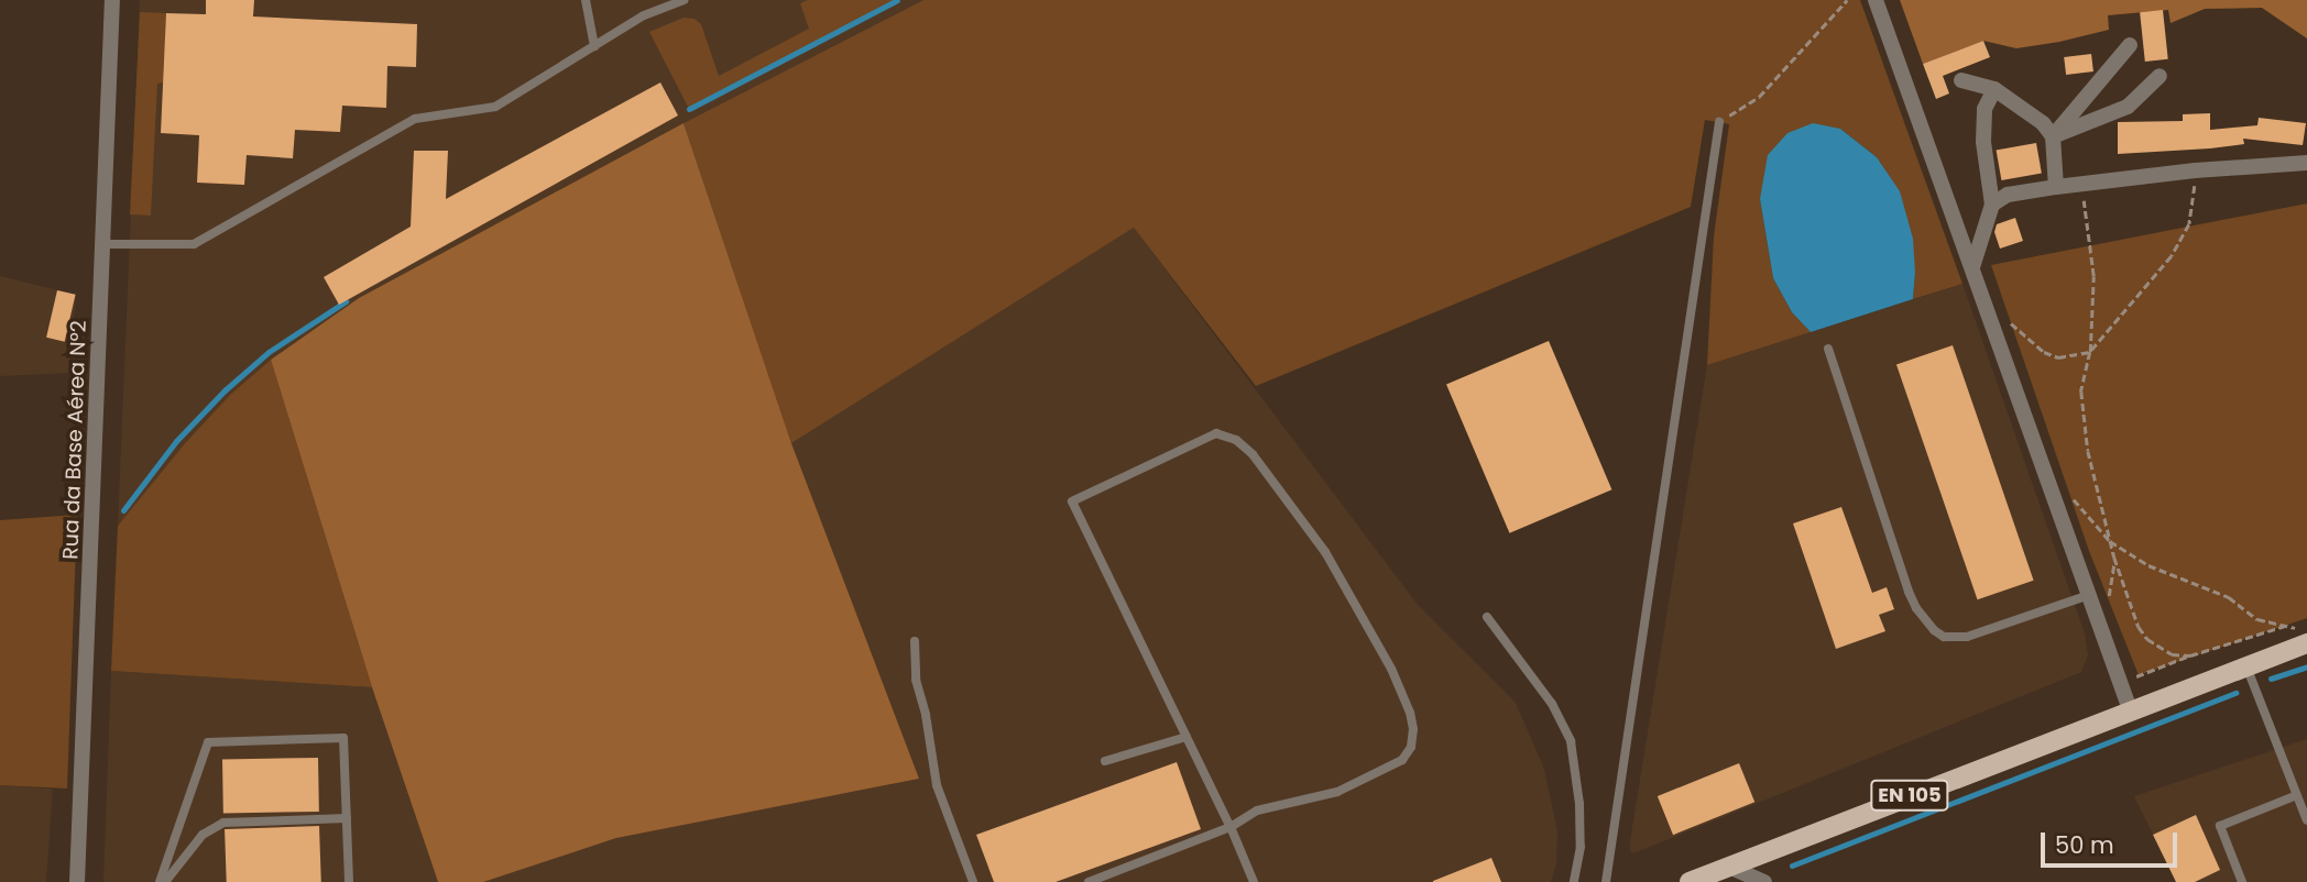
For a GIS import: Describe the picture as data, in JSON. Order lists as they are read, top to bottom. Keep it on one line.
{"streets":{"main road":["EN 105"],"street":["Rua da Base Aérea Nº2"]},"scale_bar":"50 m"}
